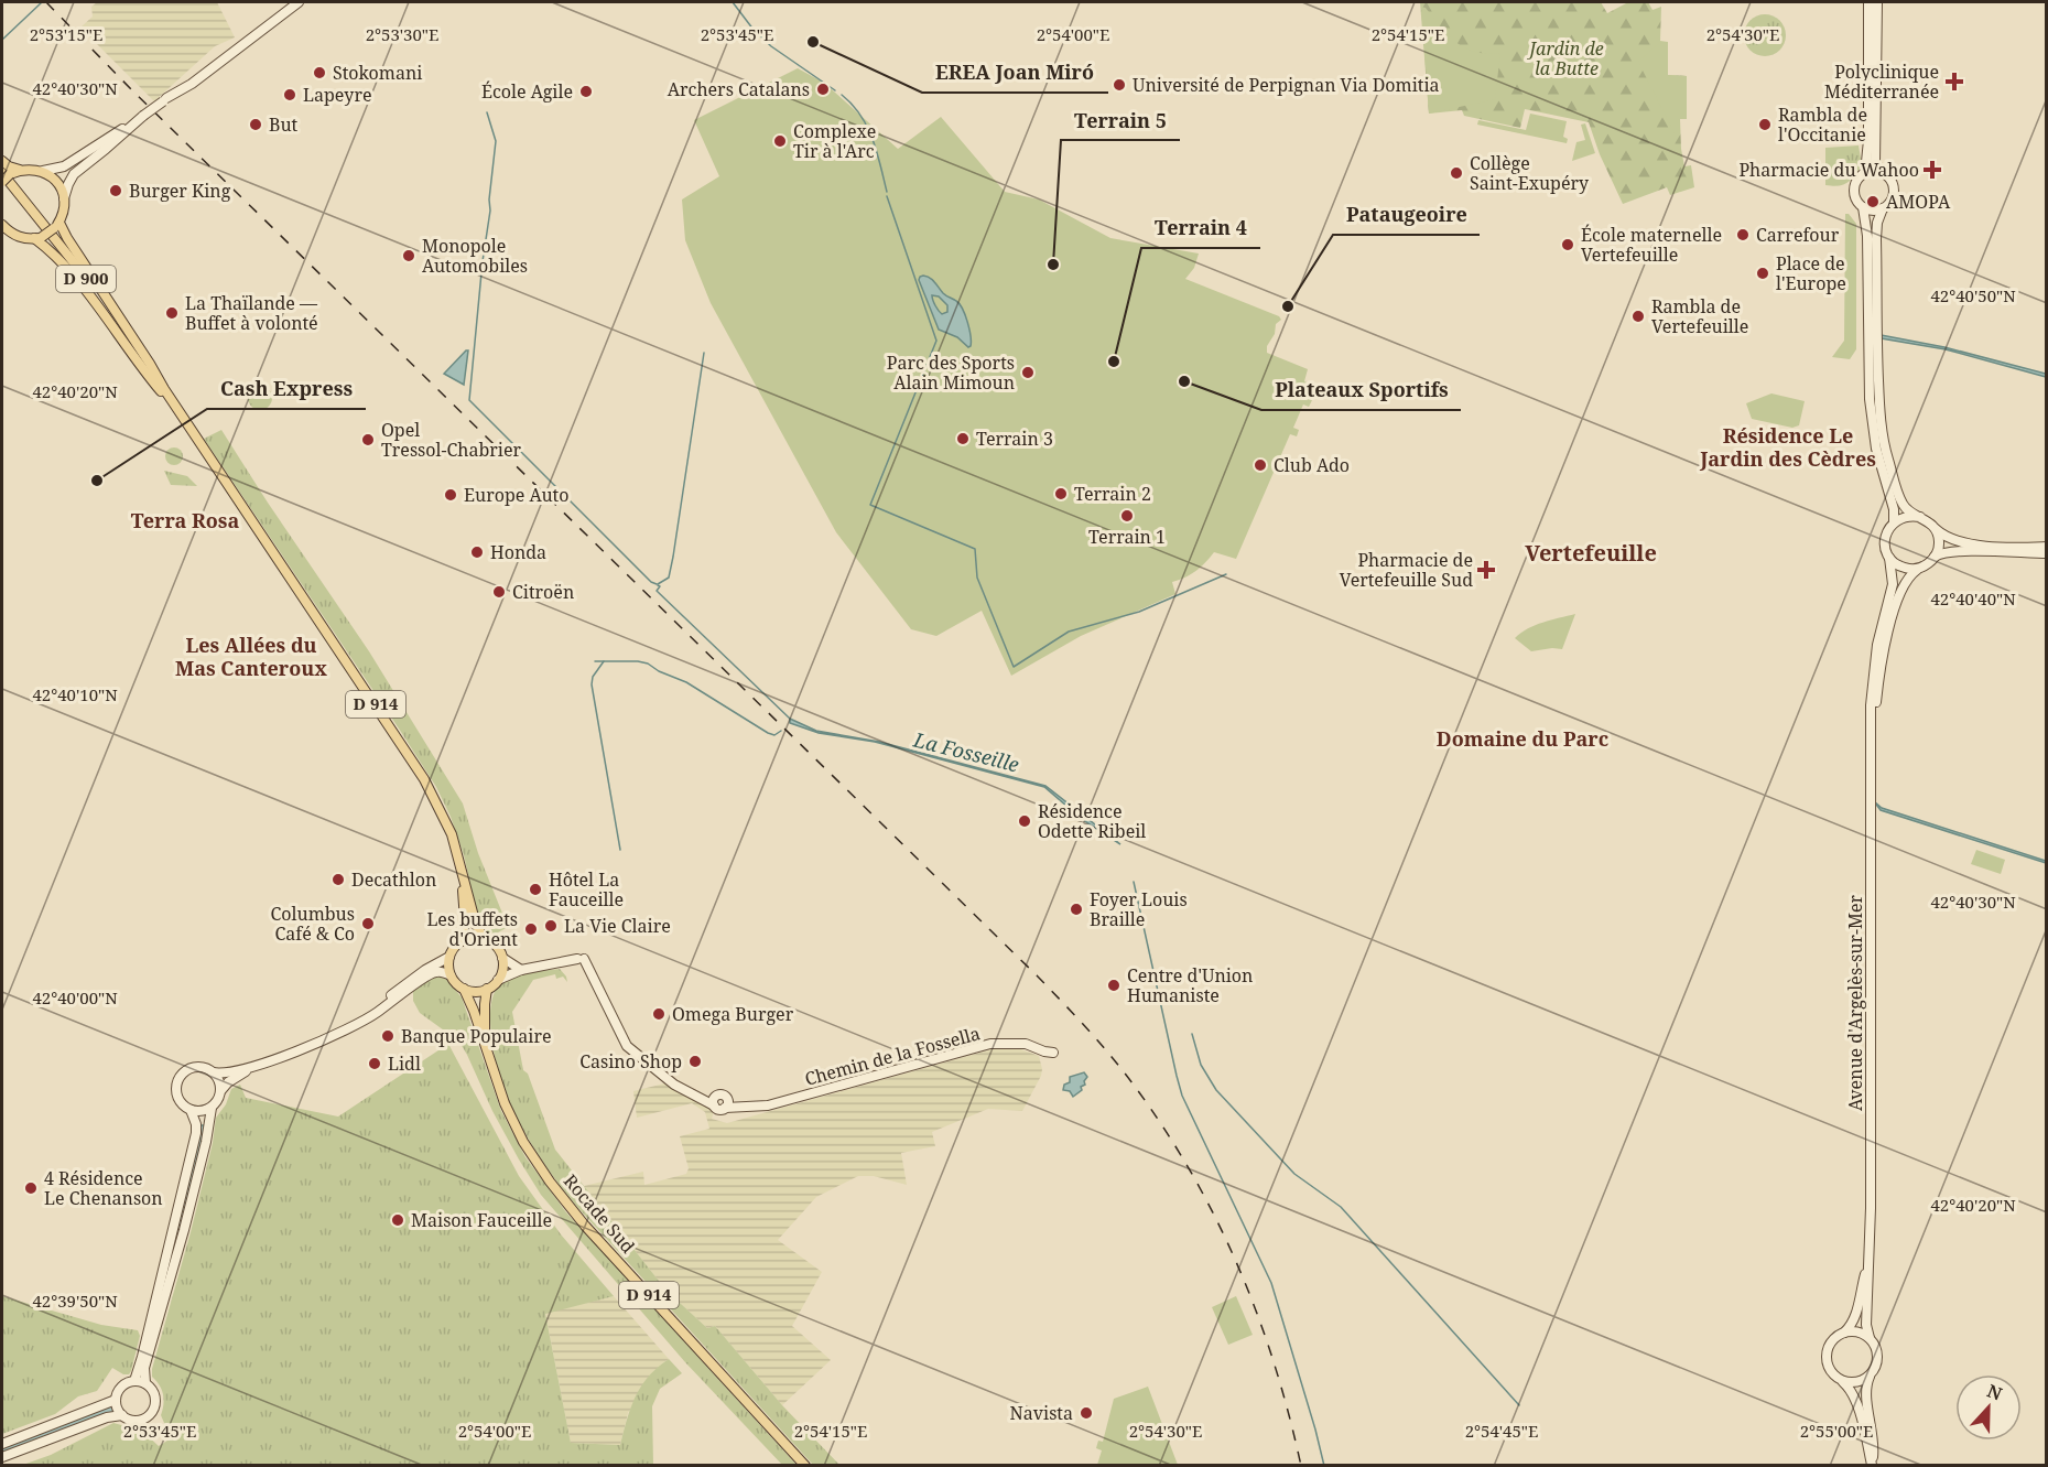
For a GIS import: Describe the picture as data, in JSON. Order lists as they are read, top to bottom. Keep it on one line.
{"streets":{"main road":["D 900","D 914","Avenue d'Argelès-sur-Mer","Chemin de la Fossella","Rocade Sud"]},"crossings":[["D 900","D 914"],["D 914","Rocade Sud"]],"districts":["Résidence Le Jardin des Cèdres","Terra Rosa","Vertefeuille","Les Allées du Mas Canteroux","Domaine du Parc"],"water":["La Fosseille"],"parks":["Jardin de la Butte"],"places":{"other":["EREA Joan Miró","Stokomani","Université de Perpignan Via Domitia","Archers Catalans","École Agile","Lapeyre","But","Rambla de l'Occitanie","Complexe Tir à l'Arc","Collège Saint-Exupéry","Burger King","AMOPA","Carrefour","École maternelle Vertefeuille","Monopole Automobiles","Terrain 5","Place de l'Europe","Pataugeoire","La Thaïlande — Buffet à volonté","Rambla de Vertefeuille","Terrain 4","Parc des Sports Alain Mimoun","Plateaux Sportifs","Terrain 3","Opel Tressol-Chabrier","Club Ado","Cash Express","Terrain 2","Europe Auto","Terrain 1","Honda","Citroën","Résidence Odette Ribeil","Decathlon","Hôtel La Fauceille","Foyer Louis Braille","Columbus Café & Co","La Vie Claire","Les buffets d'Orient","Centre d'Union Humaniste","Omega Burger","Banque Populaire","Casino Shop","Lidl","4 Résidence Le Chenanson","Maison Fauceille","Navista"],"health":["Polyclinique Méditerranée","Pharmacie du Wahoo","Pharmacie de Vertefeuille Sud"]},"north":"top","coordinates":["2°53'15\"E","2°53'30\"E","2°53'45\"E","2°54'00\"E","2°54'15\"E","2°54'30\"E","42°40'30\"N","42°40'50\"N","42°40'20\"N","42°40'40\"N","42°40'10\"N","42°40'00\"N","42°39'50\"N","2°54'45\"E","2°55'00\"E"]}
